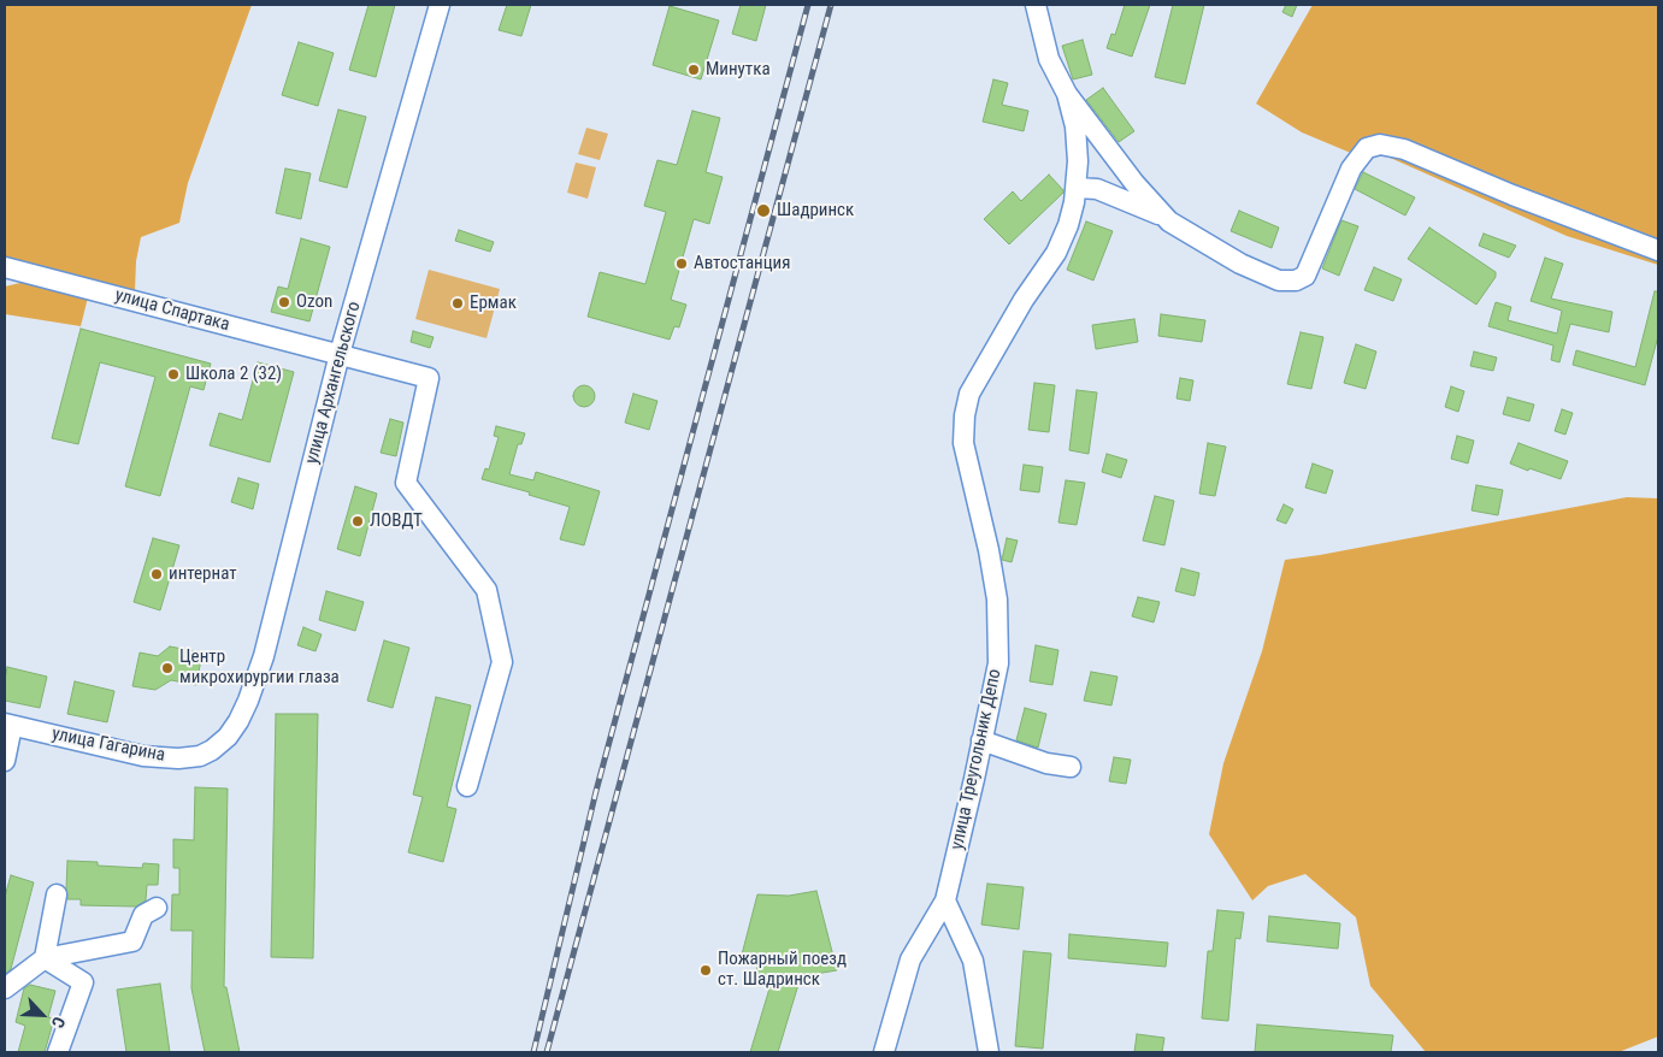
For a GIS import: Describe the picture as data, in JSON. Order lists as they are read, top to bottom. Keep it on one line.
{"streets":{"street":["улица Спартака","улица Архангельского","улица Гагарина","улица Треугольник Депо"]},"crossings":[["улица Спартака","улица Архангельского"],["улица Архангельского","улица Гагарина"]],"places":["Минутка","Шадринск","Автостанция","Ozon","Ермак","Школа 2 (32)","ЛОВДТ","интернат","Центр микрохирургии глаза","Пожарный поезд ст. Шадринск"],"north":"bottom right"}
